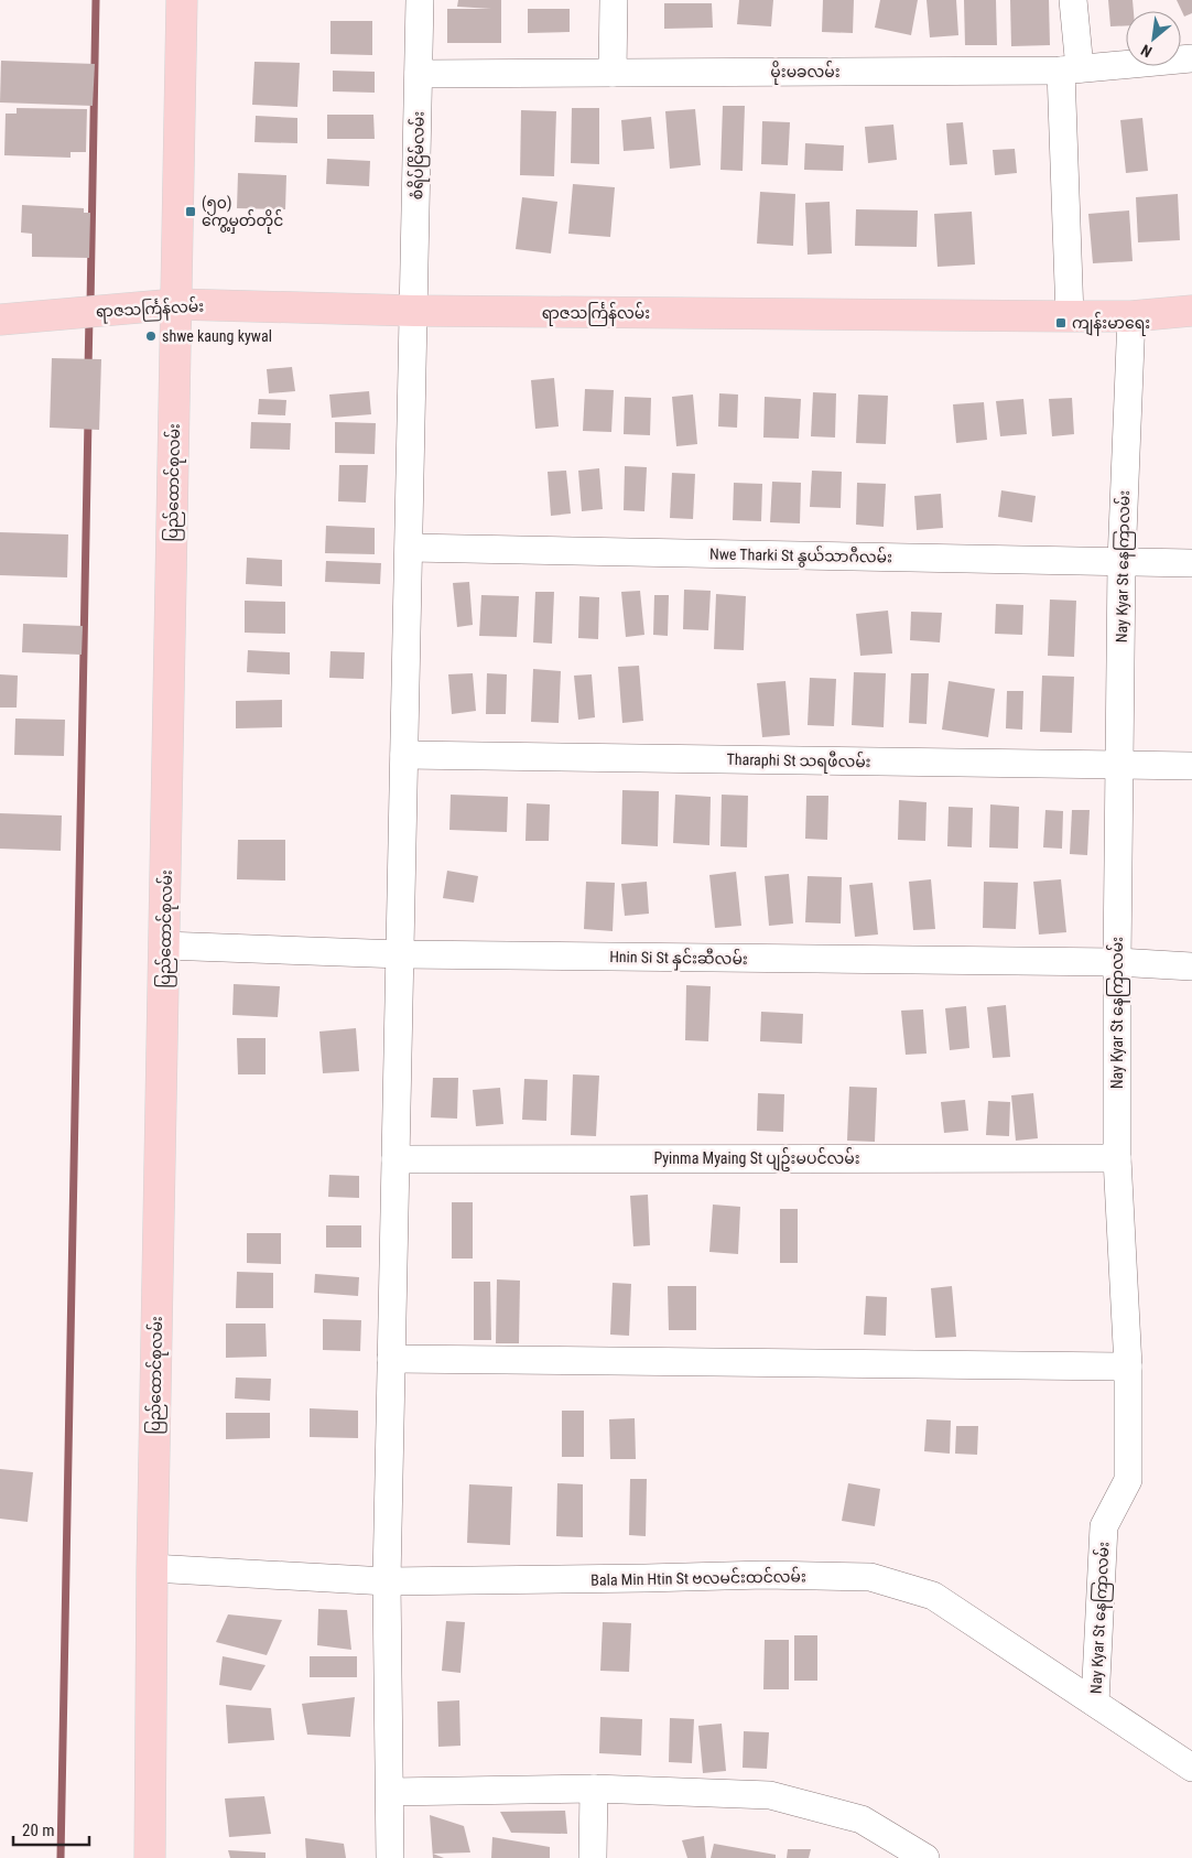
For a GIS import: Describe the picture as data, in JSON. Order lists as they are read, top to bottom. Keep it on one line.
{"streets":{"main road":["ရာဇသင်္ကြန်လမ်း","ပြည်ထောင်စုလမ်း"],"street":["မိုးမခလမ်း","စံရိပ်ငြိမ်လမ်း","Nwe Tharki St နွယ်သာဂီလမ်း","Nay Kyar St နေကြာလမ်း","Tharaphi St သရဖီလမ်း","Hnin Si St နှင်းဆီလမ်း","Pyinma Myaing St ပျဥ်းမပင်လမ်း","Bala Min Htin St ဗလမင်းထင်လမ်း"]},"crossings":[["မိုးမခလမ်း","စံရိပ်ငြိမ်လမ်း"],["စံရိပ်ငြိမ်လမ်း","ရာဇသင်္ကြန်လမ်း"],["စံရိပ်ငြိမ်လမ်း","Nwe Tharki St နွယ်သာဂီလမ်း"],["စံရိပ်ငြိမ်လမ်း","Tharaphi St သရဖီလမ်း"],["စံရိပ်ငြိမ်လမ်း","Hnin Si St နှင်းဆီလမ်း"],["စံရိပ်ငြိမ်လမ်း","Pyinma Myaing St ပျဥ်းမပင်လမ်း"],["စံရိပ်ငြိမ်လမ်း","Bala Min Htin St ဗလမင်းထင်လမ်း"],["ရာဇသင်္ကြန်လမ်း","ပြည်ထောင်စုလမ်း"],["ရာဇသင်္ကြန်လမ်း","Nay Kyar St နေကြာလမ်း"],["ပြည်ထောင်စုလမ်း","Hnin Si St နှင်းဆီလမ်း"],["ပြည်ထောင်စုလမ်း","Bala Min Htin St ဗလမင်းထင်လမ်း"],["Nwe Tharki St နွယ်သာဂီလမ်း","Nay Kyar St နေကြာလမ်း"],["Nay Kyar St နေကြာလမ်း","Tharaphi St သရဖီလမ်း"],["Nay Kyar St နေကြာလမ်း","Hnin Si St နှင်းဆီလမ်း"],["Nay Kyar St နေကြာလမ်း","Pyinma Myaing St ပျဥ်းမပင်လမ်း"],["Nay Kyar St နေကြာလမ်း","Bala Min Htin St ဗလမင်းထင်လမ်း"]],"places":{"transit":["(၅၀) ကွေ့မှတ်တိုင်","ကျန်းမာရေး"],"other":["shwe kaung kywal"]},"scale_bar":"20 m","north":"bottom left"}
